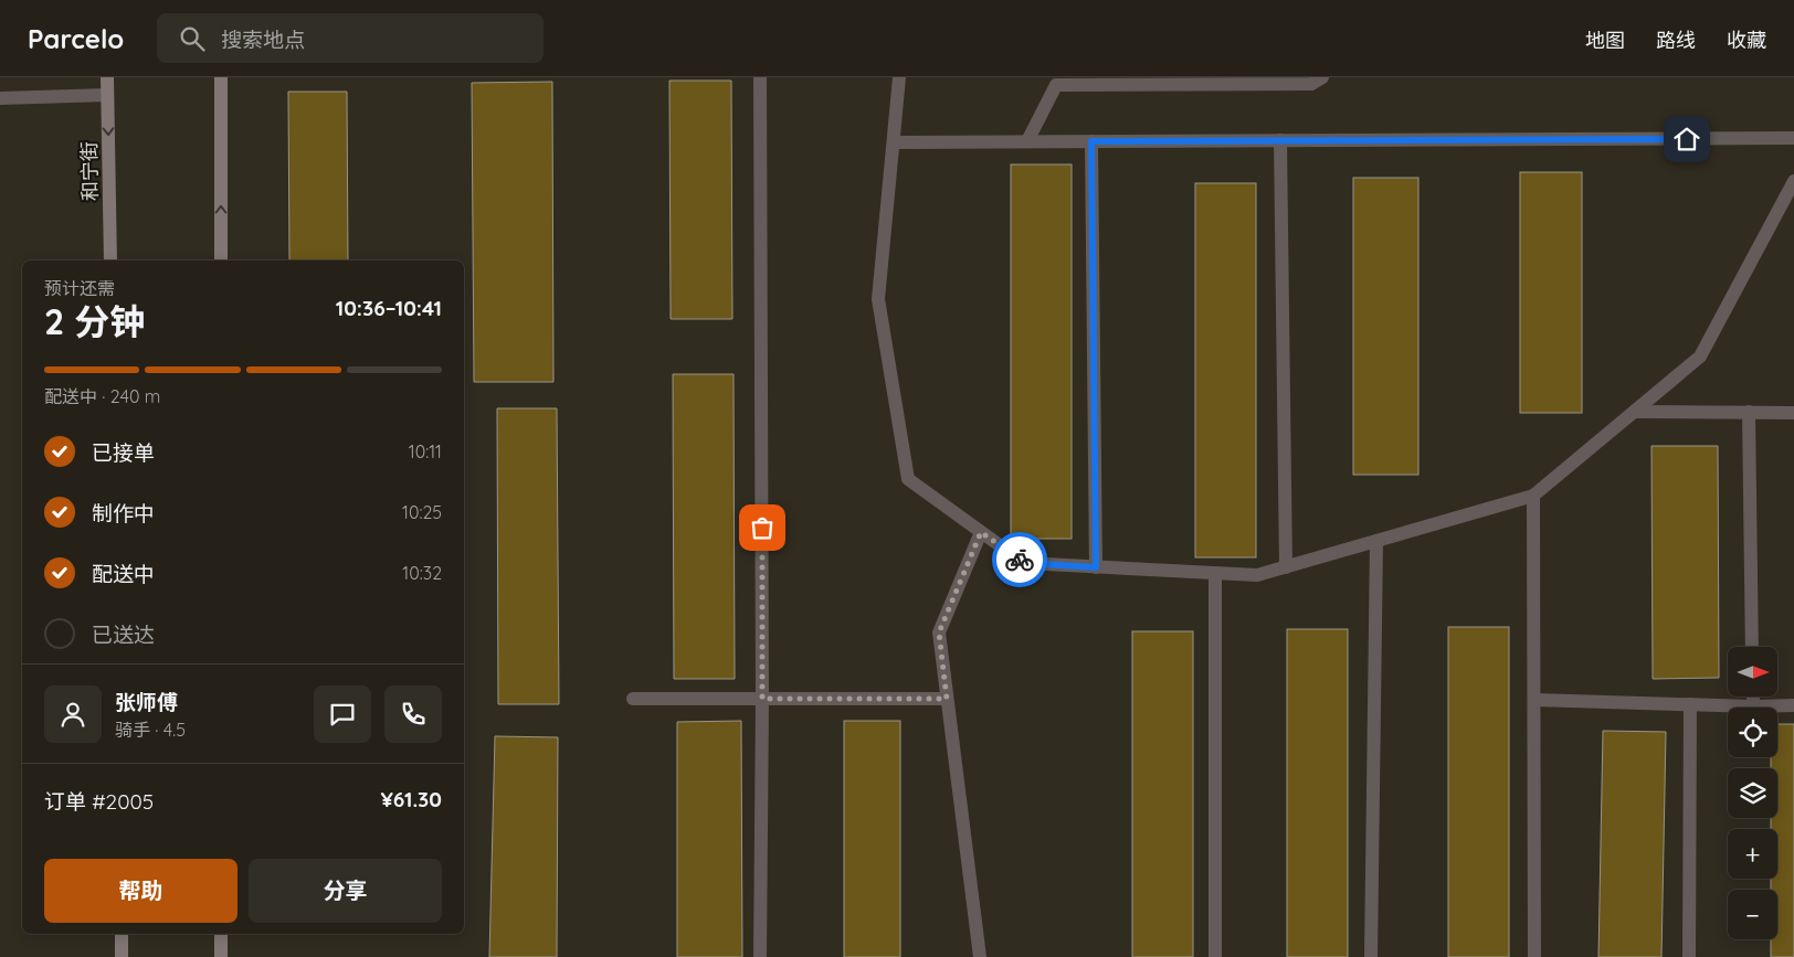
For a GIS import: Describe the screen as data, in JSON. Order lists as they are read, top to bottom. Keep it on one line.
{"streets":{"main road":["和宁街"]},"north":"right","page":{"header":"Parcelo","search":"搜索地点","nav":["地图","路线","收藏"],"heading":["2 分钟","预计还需","10:36–10:41"],"panel":["张师傅","骑手 · 4.5","订单 #2005","¥61.30"],"bar":"配送中 · 240 m","list":[["已接单","10:11"],["制作中","10:25"],["配送中","10:32"],"已送达"],"map_buttons":["+","−"],"buttons":["帮助","分享"]}}
